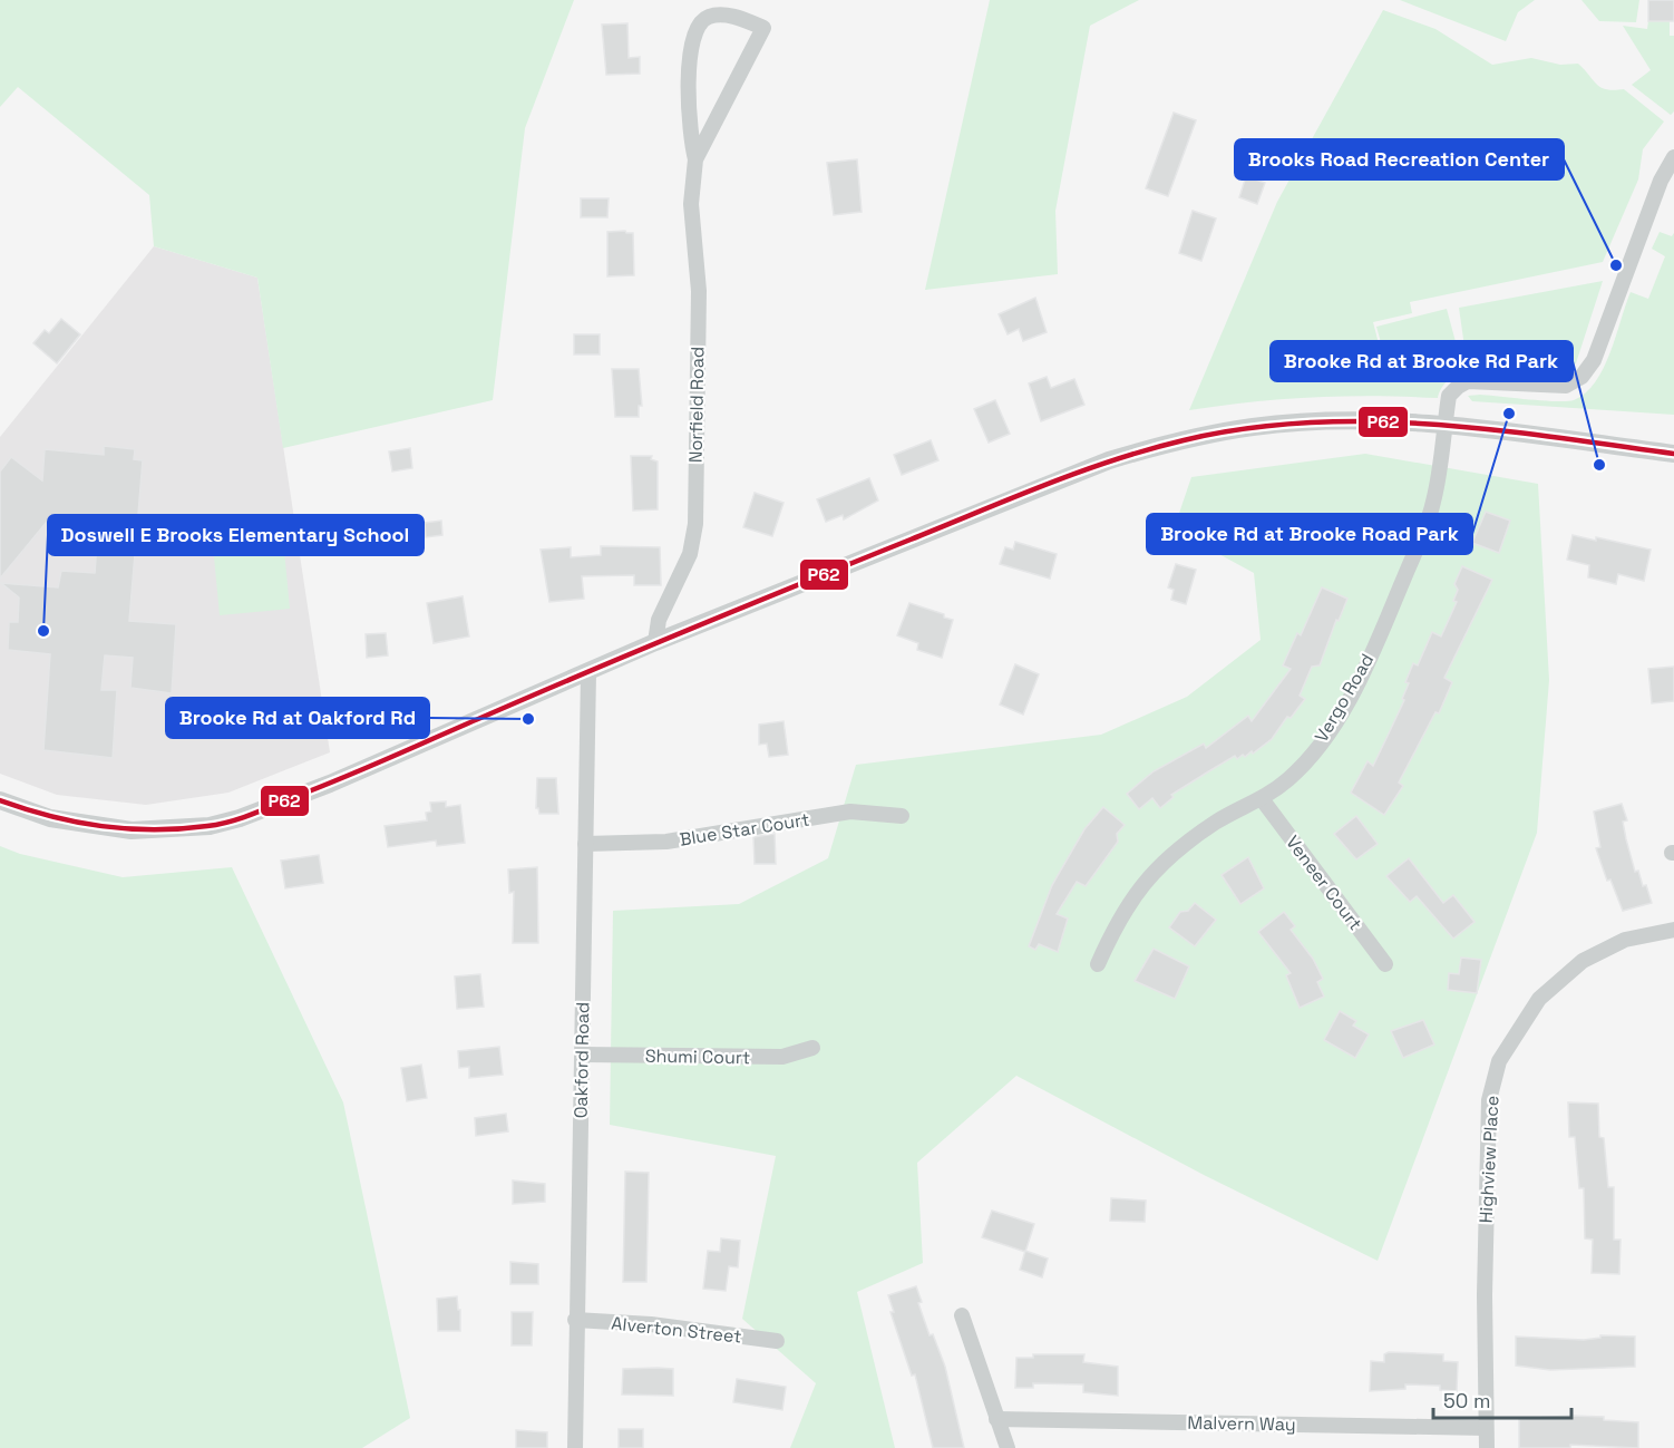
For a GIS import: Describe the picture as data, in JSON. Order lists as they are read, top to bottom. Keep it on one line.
{"streets":{"street":["Norfield Road","Vergo Road","Blue Star Court","Veneer Court","Shumi Court","Oakford Road","Highview Place","Alverton Street","Malvern Way"]},"crossings":[["Vergo Road","Veneer Court"],["Blue Star Court","Oakford Road"],["Shumi Court","Oakford Road"],["Oakford Road","Alverton Street"],["Highview Place","Malvern Way"]],"places":["Brooks Road Recreation Center","Brooke Rd at Brooke Road Park","Brooke Rd at Brooke Rd Park","Doswell E Brooks Elementary School","Brooke Rd at Oakford Rd"],"lines":["transit line P62"],"scale_bar":"50 m"}
